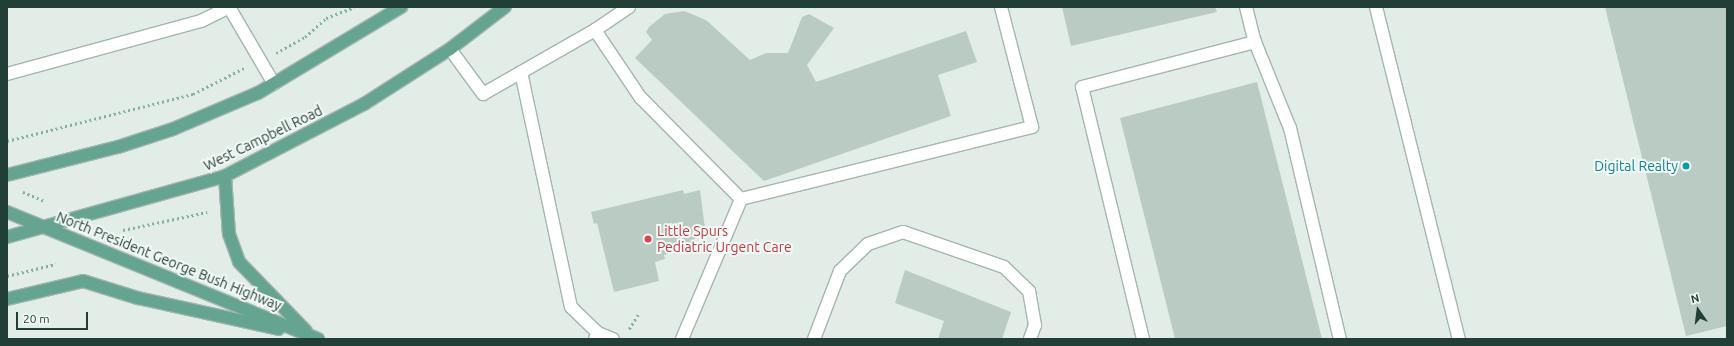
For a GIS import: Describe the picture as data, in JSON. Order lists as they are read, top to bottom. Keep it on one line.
{"streets":{"main road":["West Campbell Road","North President George Bush Highway"]},"crossings":[["West Campbell Road","North President George Bush Highway"]],"places":["Digital Realty","Little Spurs Pediatric Urgent Care"],"scale_bar":"20 m","north":"top"}
